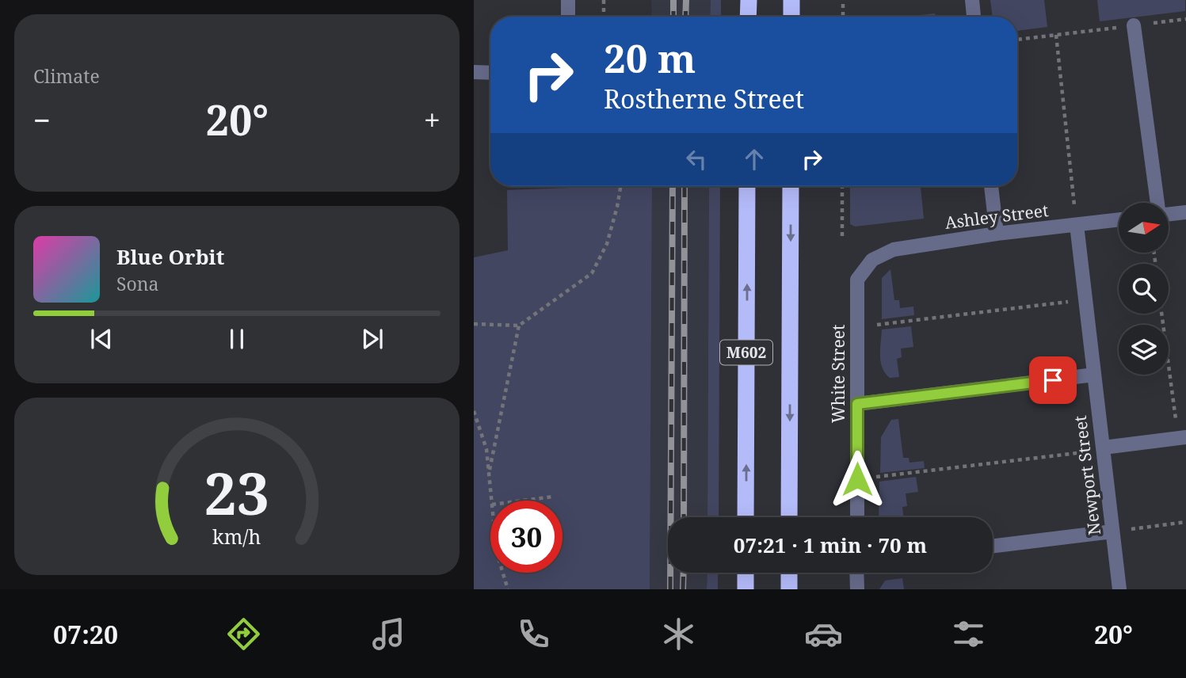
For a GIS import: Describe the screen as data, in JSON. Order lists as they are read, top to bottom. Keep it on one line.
{"streets":{"highway":["M602"],"street":["Ashley Street","White Street","Newport Street"]},"crossings":[["Ashley Street","White Street"],["Ashley Street","Newport Street"]],"north":"right","page":{"tile":"Climate","turn":["20 m","Rostherne Street"],"heat":["−","20°","+"],"song":["Blue Orbit","Sona"],"limit":"30","trip":"07:21 · 1 min · 70 m","tabs":["07:20","20°"],"gauge":["23","km/h"]}}
